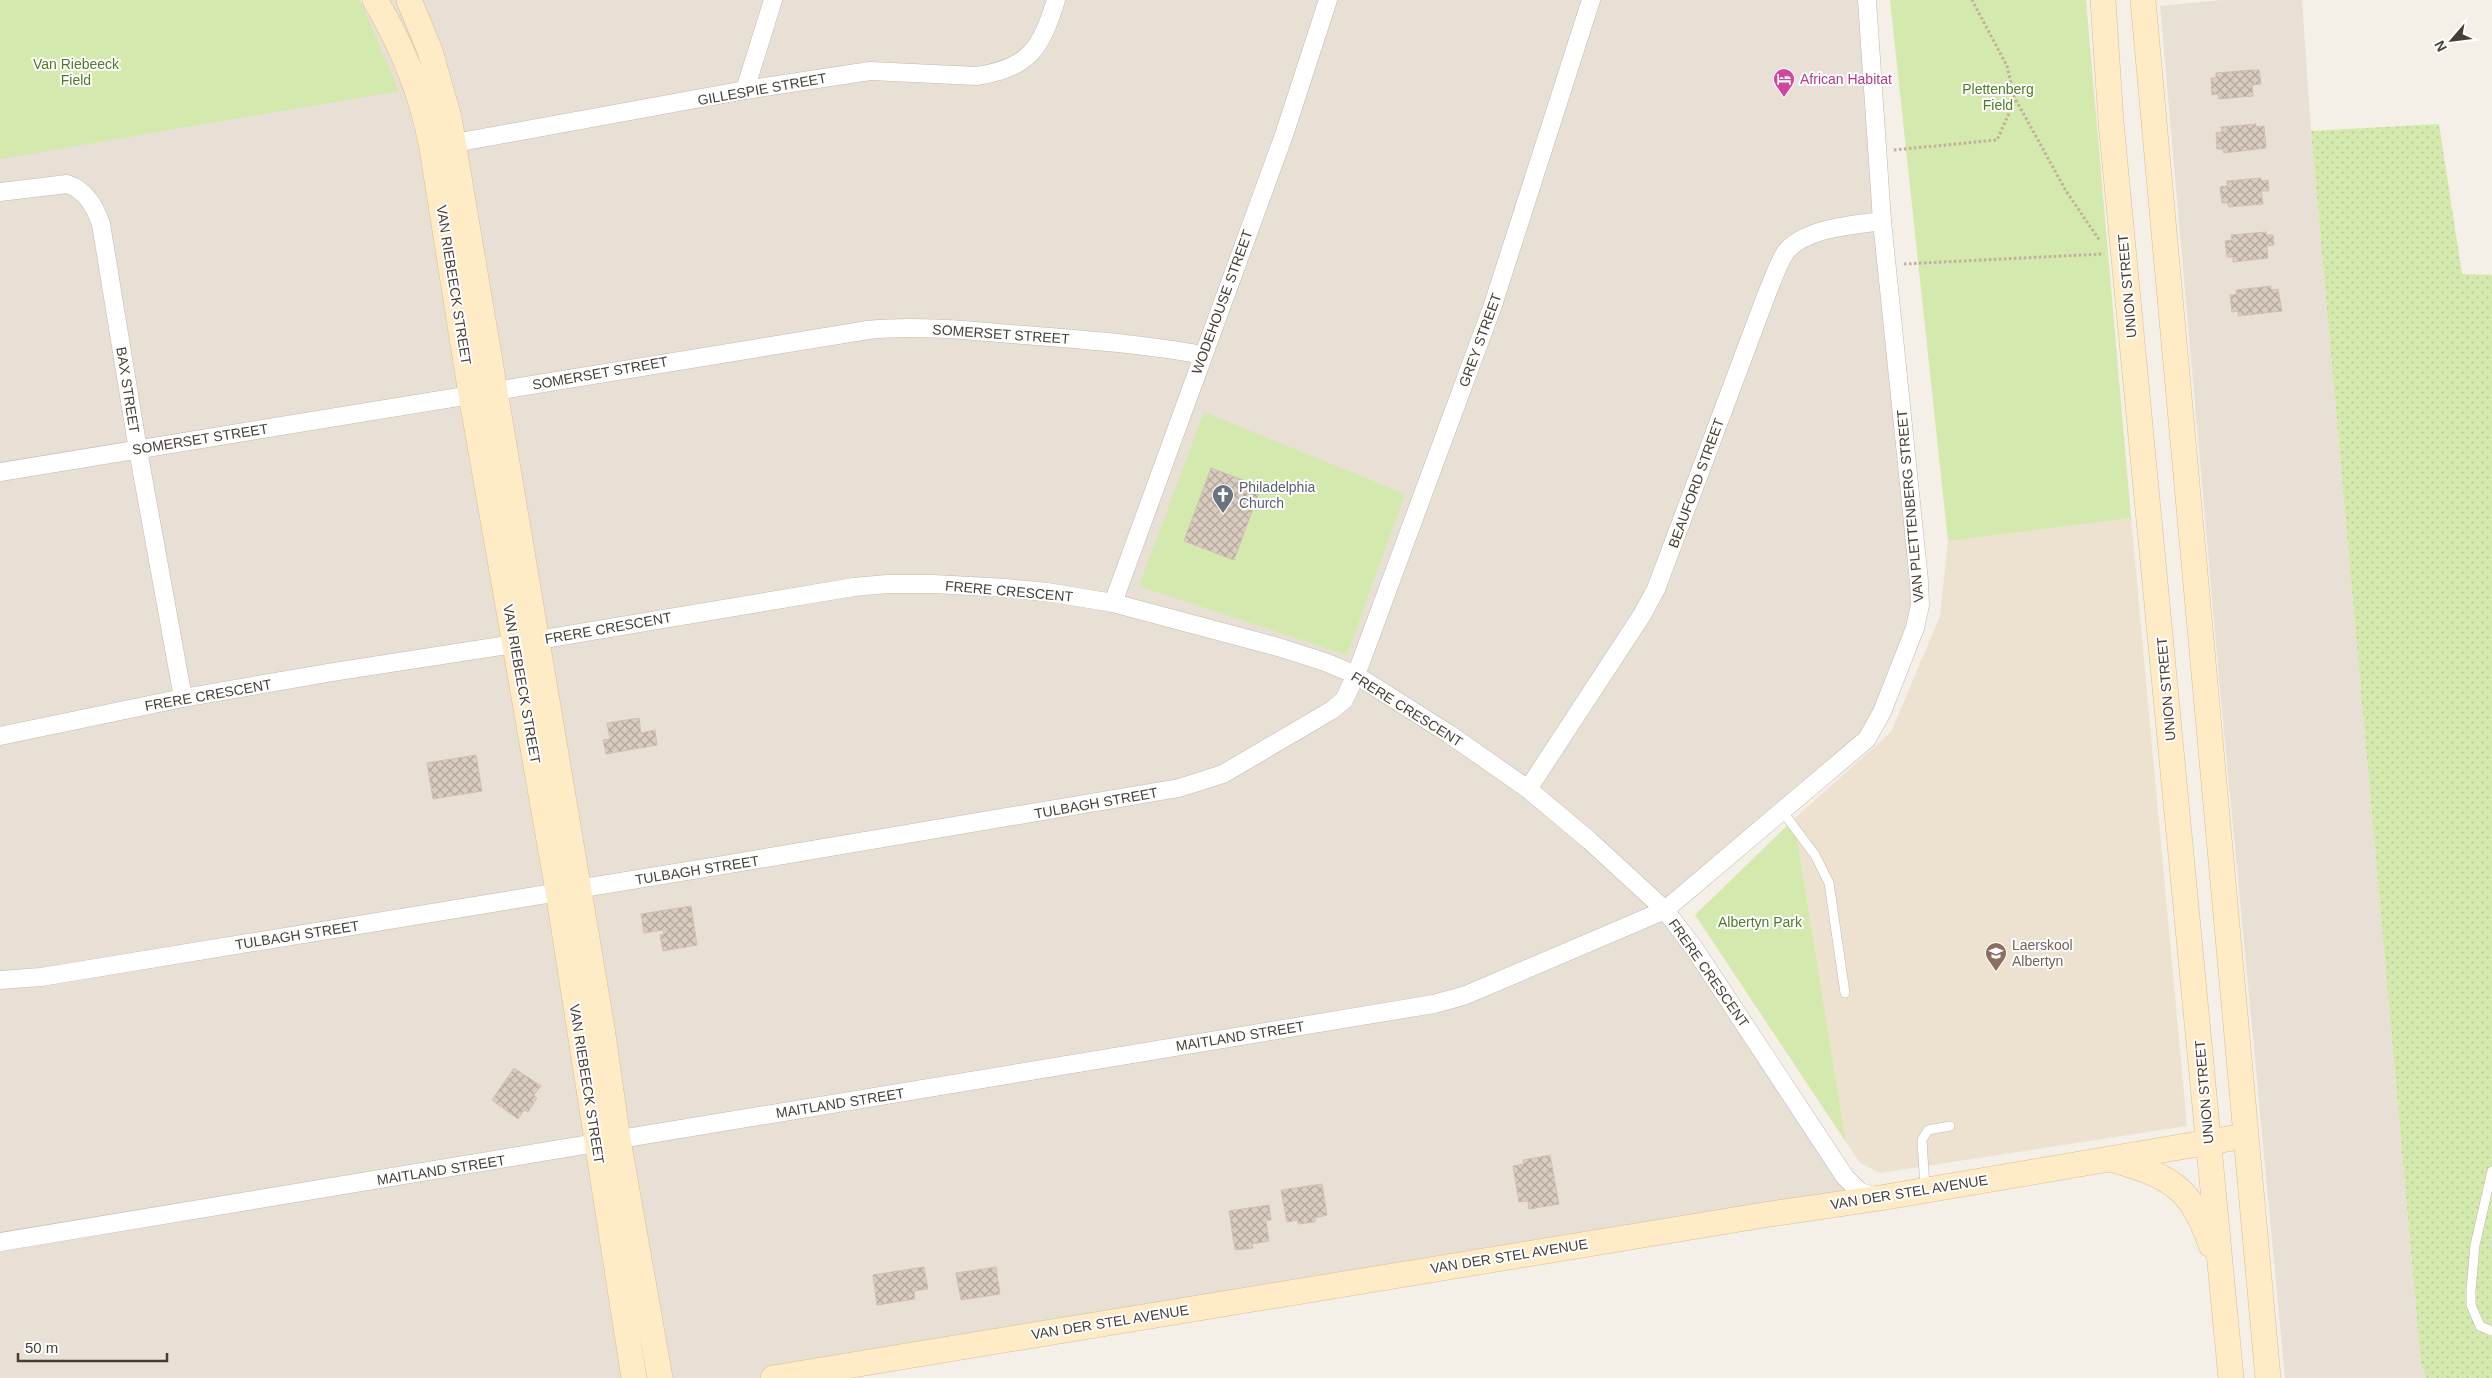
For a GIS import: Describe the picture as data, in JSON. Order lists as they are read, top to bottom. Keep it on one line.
{"streets":{"street":["GILLESPIE STREET","VAN RIEBEECK STREET","UNION STREET","WODEHOUSE STREET","SOMERSET STREET","GREY STREET","BAX STREET","BEAUFORD STREET","VAN PLETTENBERG STREET","FRERE CRESCENT","TULBAGH STREET","MAITLAND STREET","VAN DER STEL AVENUE"]},"crossings":[["GILLESPIE STREET","VAN RIEBEECK STREET"],["VAN RIEBEECK STREET","SOMERSET STREET"],["VAN RIEBEECK STREET","FRERE CRESCENT"],["VAN RIEBEECK STREET","TULBAGH STREET"],["VAN RIEBEECK STREET","MAITLAND STREET"],["UNION STREET","VAN DER STEL AVENUE"],["WODEHOUSE STREET","SOMERSET STREET"],["WODEHOUSE STREET","FRERE CRESCENT"],["SOMERSET STREET","BAX STREET"],["GREY STREET","FRERE CRESCENT"],["GREY STREET","TULBAGH STREET"],["BAX STREET","FRERE CRESCENT"],["BEAUFORD STREET","VAN PLETTENBERG STREET"],["BEAUFORD STREET","FRERE CRESCENT"],["VAN PLETTENBERG STREET","FRERE CRESCENT"],["VAN PLETTENBERG STREET","MAITLAND STREET"],["FRERE CRESCENT","TULBAGH STREET"],["FRERE CRESCENT","MAITLAND STREET"],["FRERE CRESCENT","VAN DER STEL AVENUE"]],"parks":["Van Riebeeck Field","Plettenberg Field","Albertyn Park"],"places":{"hotel":["African Habitat"],"church":["Philadelphia Church"],"school or university":["Laerskool Albertyn"]},"scale_bar":"50 m","north":"bottom left"}
